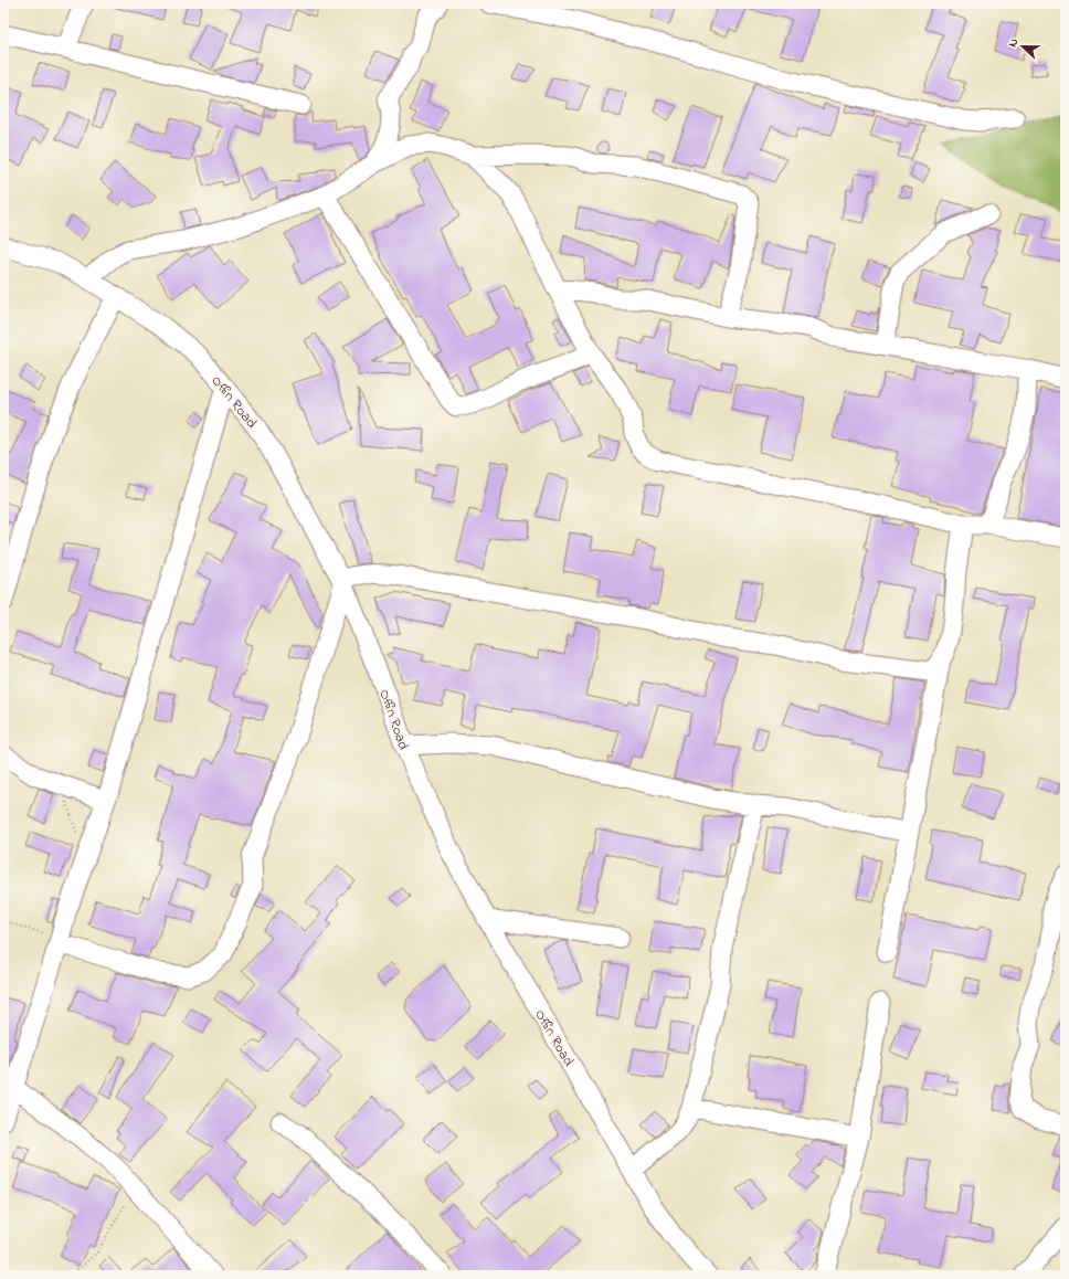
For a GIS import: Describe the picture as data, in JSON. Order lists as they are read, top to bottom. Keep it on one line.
{"streets":{"street":["Offin Road"]},"north":"left"}
